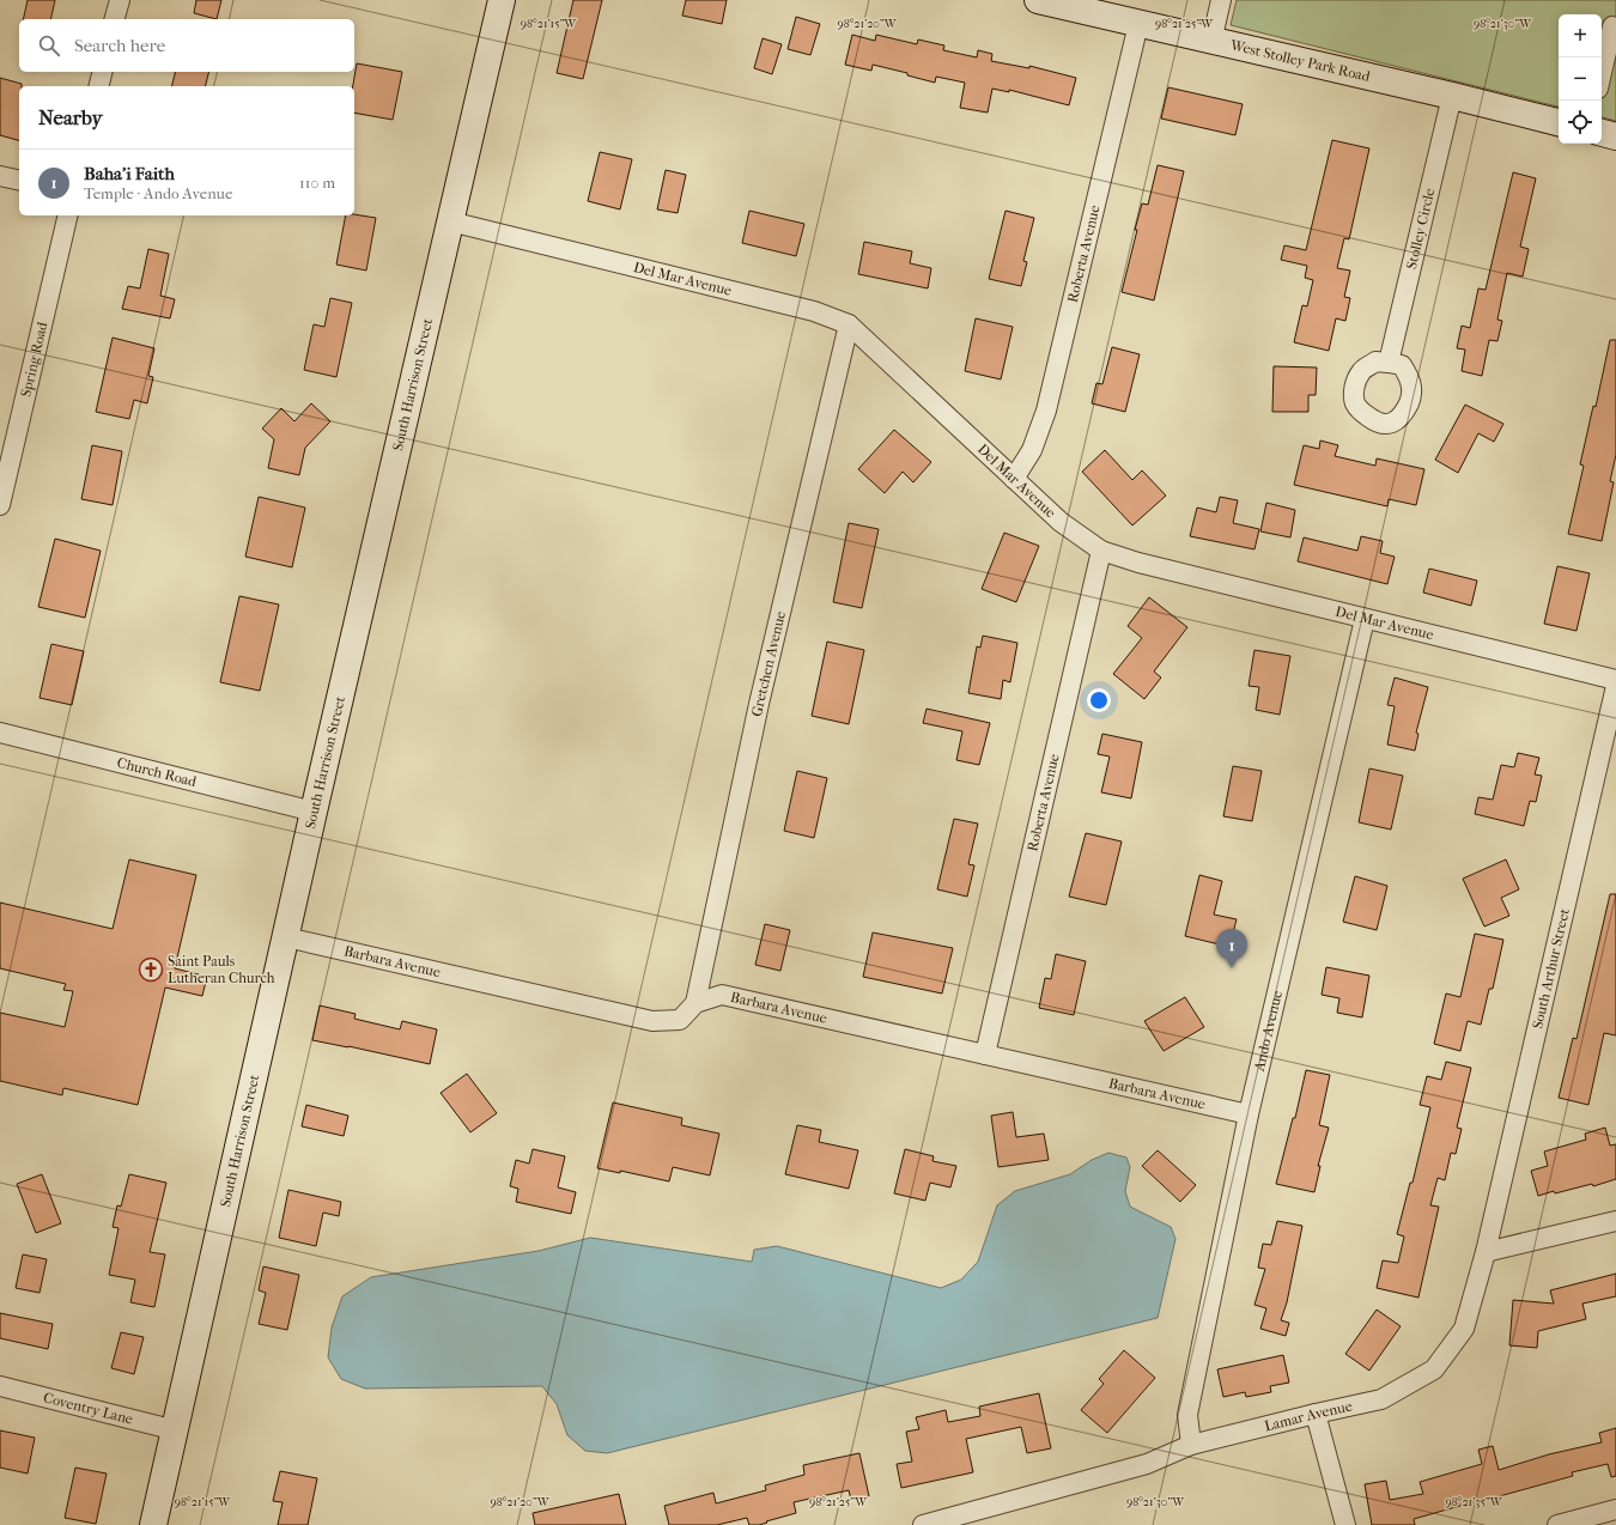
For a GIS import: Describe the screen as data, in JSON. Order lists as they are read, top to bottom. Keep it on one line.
{"streets":{"main road":["West Stolley Park Road","South Harrison Street"],"street":["Stolley Circle","Roberta Avenue","Del Mar Avenue","Spring Road","Gretchen Avenue","Church Road","Barbara Avenue","South Arthur Street","Ando Avenue","Coventry Lane","Lamar Avenue"]},"crossings":[["West Stolley Park Road","Stolley Circle"],["West Stolley Park Road","Roberta Avenue"],["Roberta Avenue","Del Mar Avenue"],["Roberta Avenue","Barbara Avenue"],["Del Mar Avenue","South Harrison Street"],["Del Mar Avenue","Gretchen Avenue"],["Del Mar Avenue","Ando Avenue"],["South Harrison Street","Church Road"],["South Harrison Street","Barbara Avenue"],["South Harrison Street","Coventry Lane"],["Gretchen Avenue","Barbara Avenue"],["Barbara Avenue","Ando Avenue"],["South Arthur Street","Lamar Avenue"],["Ando Avenue","Lamar Avenue"]],"places":{"church":["Saint Pauls Lutheran Church"]},"page":{"map_buttons":["+","−"],"search":"Search here","heading":"Nearby","list":[{"mark":"1","name":"Baha'i Faith","note":"Temple · Ando Avenue","value":"110 m"}],"pins":"1"},"coordinates":["98°21'15\"W","98°21'20\"W","98°21'25\"W","98°21'30\"W","98°21'35\"W"]}
